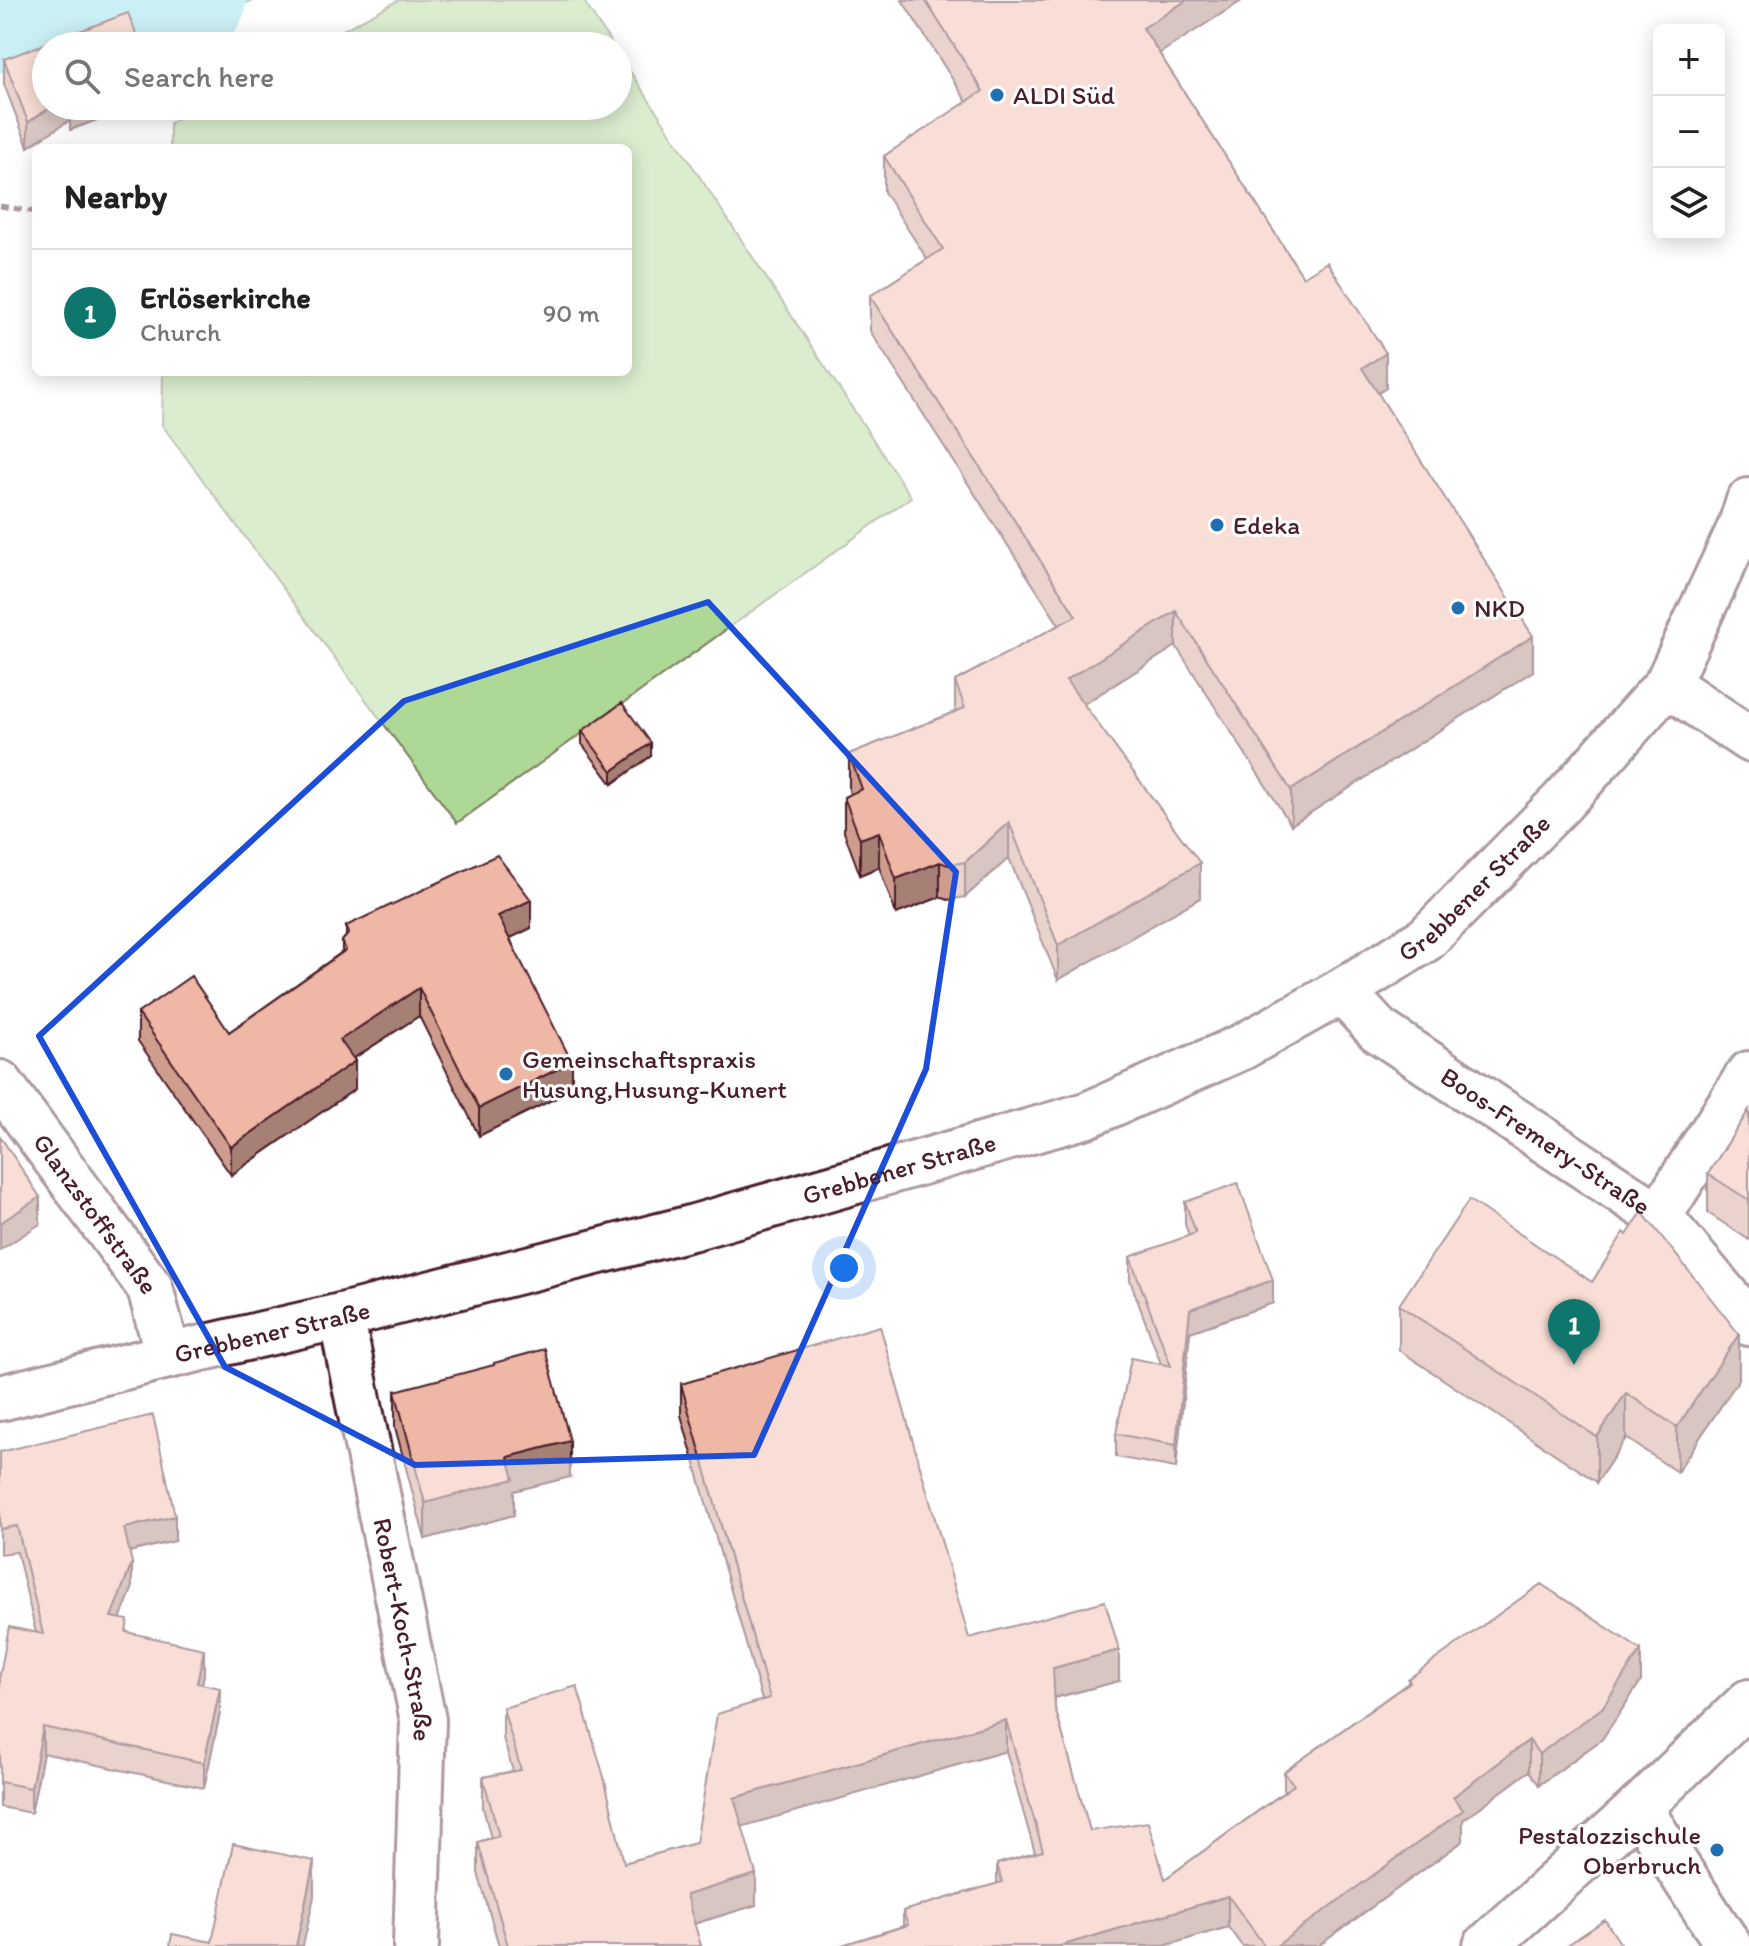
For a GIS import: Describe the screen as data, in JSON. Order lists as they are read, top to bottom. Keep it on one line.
{"streets":{"street":["Grebbener Straße","Boos-Fremery-Straße","Glanzstoffstraße","Robert-Koch-Straße"]},"crossings":[["Grebbener Straße","Boos-Fremery-Straße"],["Grebbener Straße","Glanzstoffstraße"],["Grebbener Straße","Robert-Koch-Straße"]],"places":["ALDI Süd","Edeka","NKD","Gemeinschaftspraxis Husung,Husung-Kunert","Pestalozzischule Oberbruch"],"page":{"map_buttons":["+","−"],"search":"Search here","heading":"Nearby","list":[{"mark":"1","name":"Erlöserkirche","note":"Church","value":"90 m"}],"pins":"1"}}
